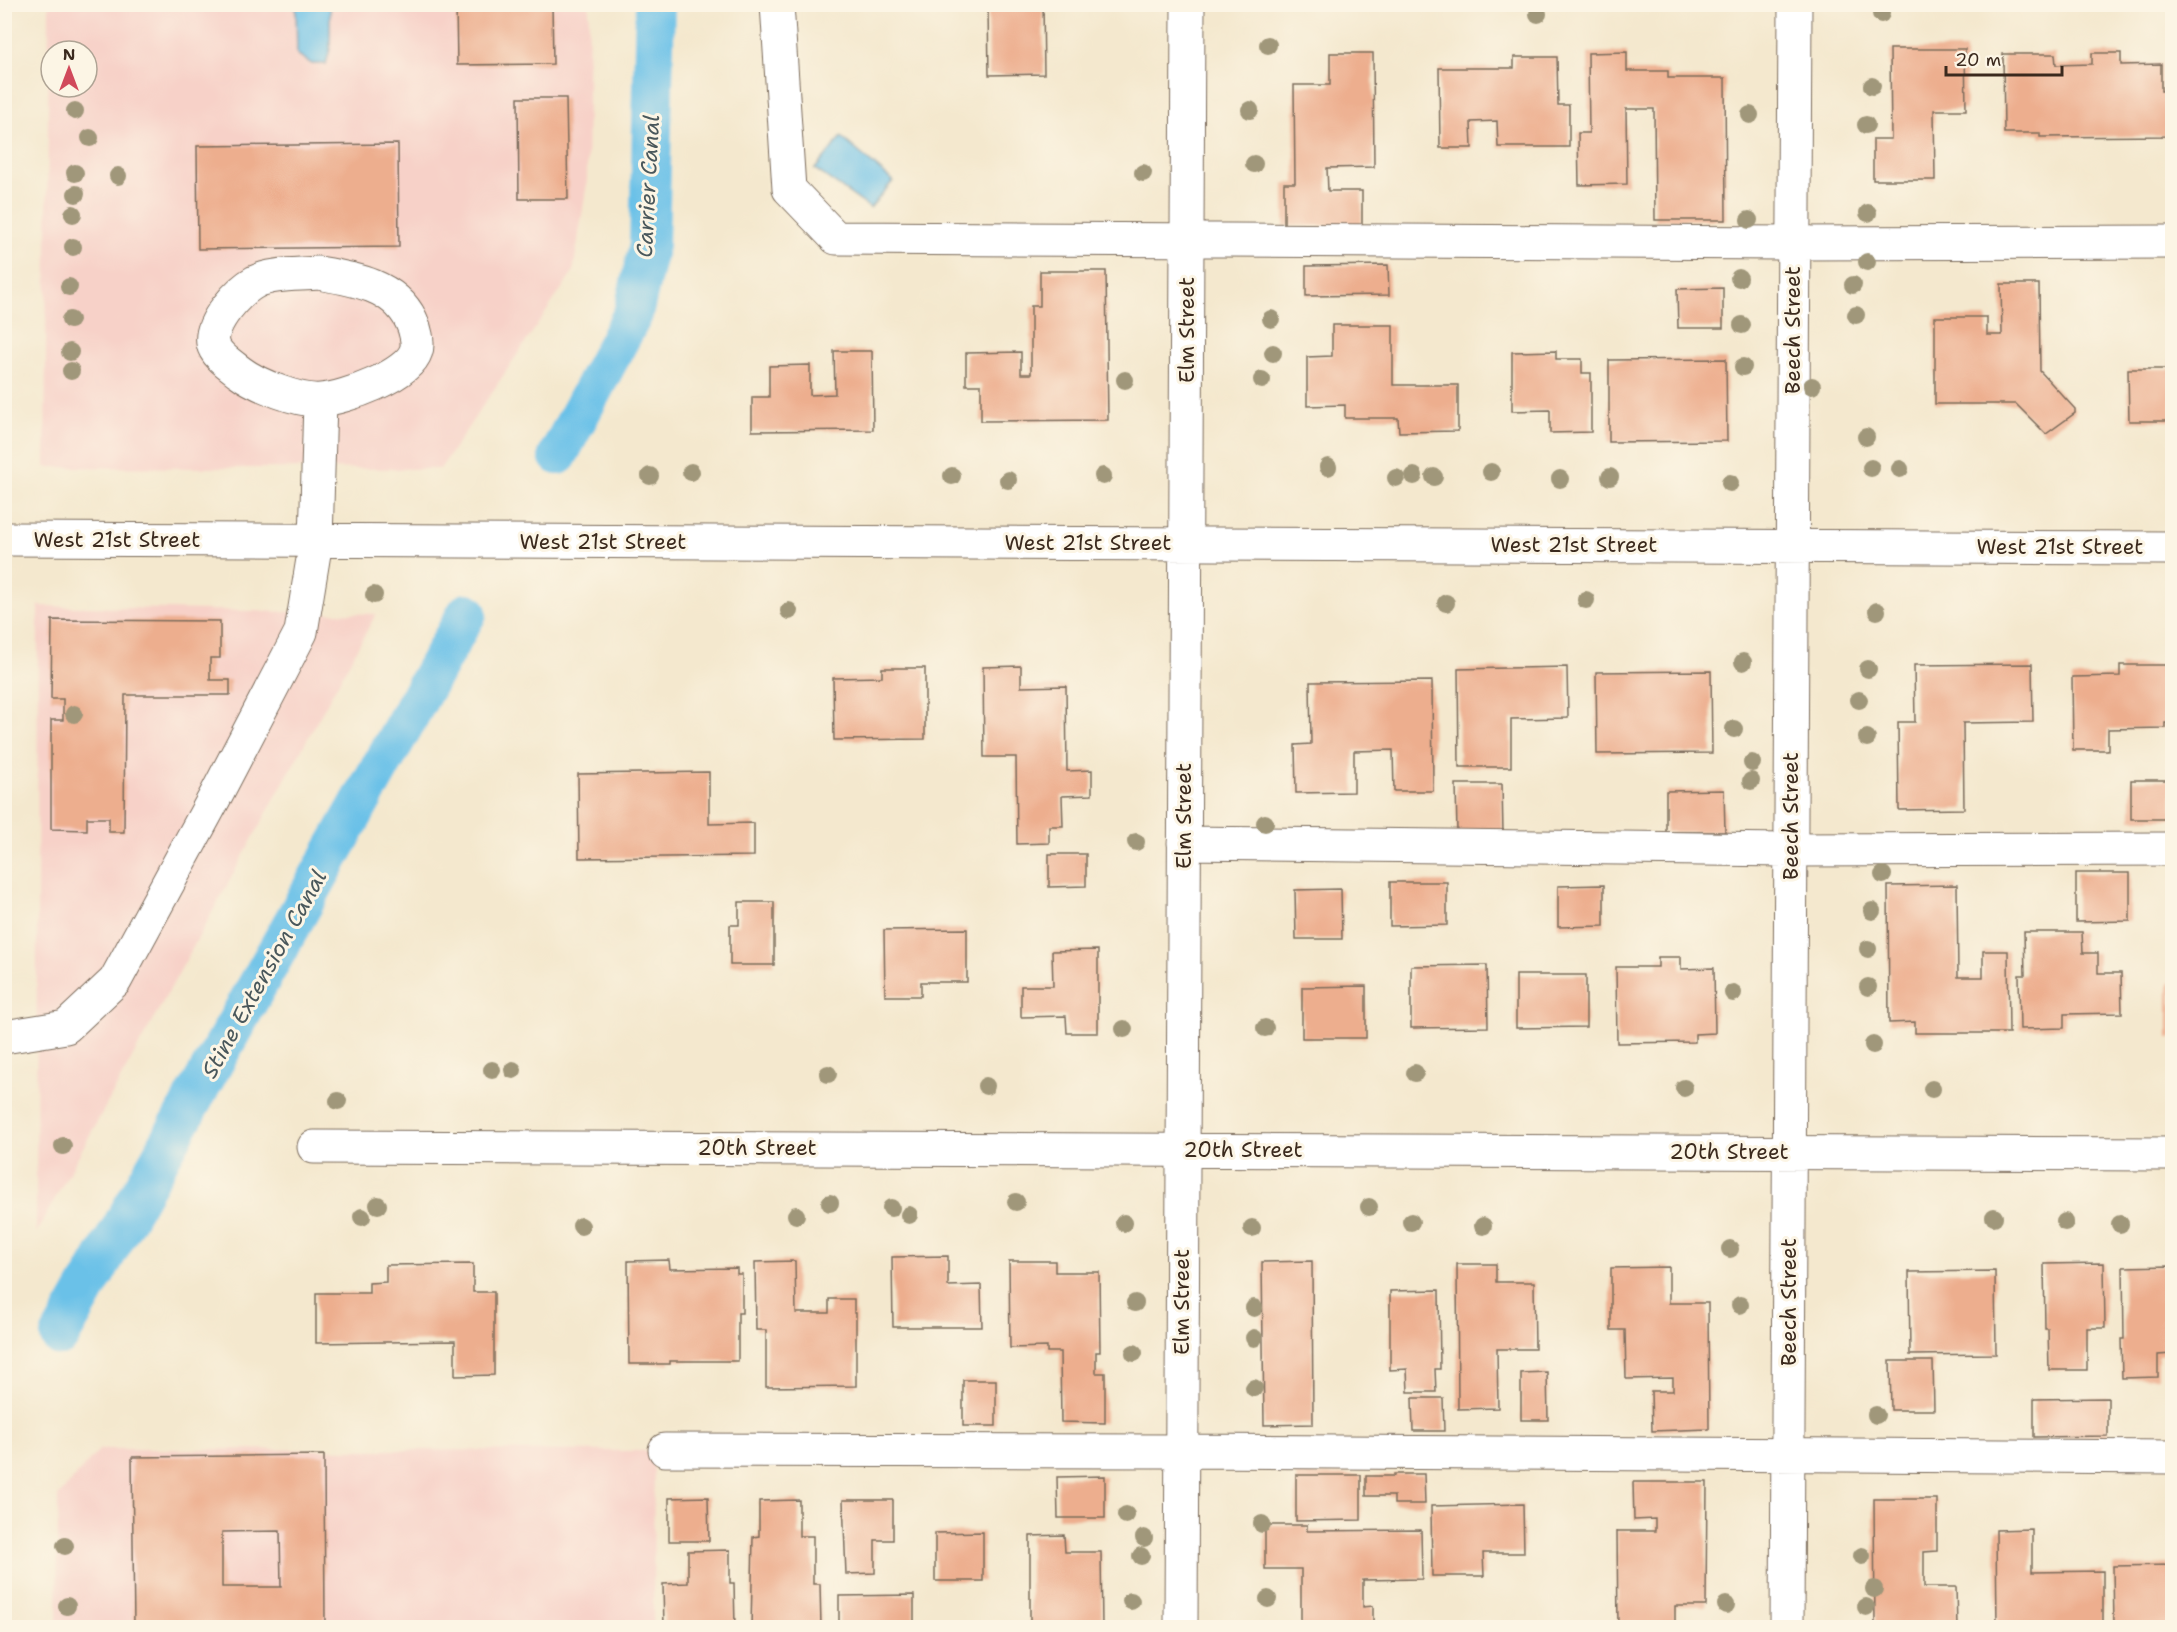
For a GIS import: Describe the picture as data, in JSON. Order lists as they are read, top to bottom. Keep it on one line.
{"streets":{"street":["Elm Street","Beech Street","West 21st Street","20th Street"]},"crossings":[["Elm Street","West 21st Street"],["Elm Street","20th Street"],["Beech Street","West 21st Street"],["Beech Street","20th Street"]],"water":["Carrier Canal","Stine Extension Canal"],"scale_bar":"20 m","north":"top"}
